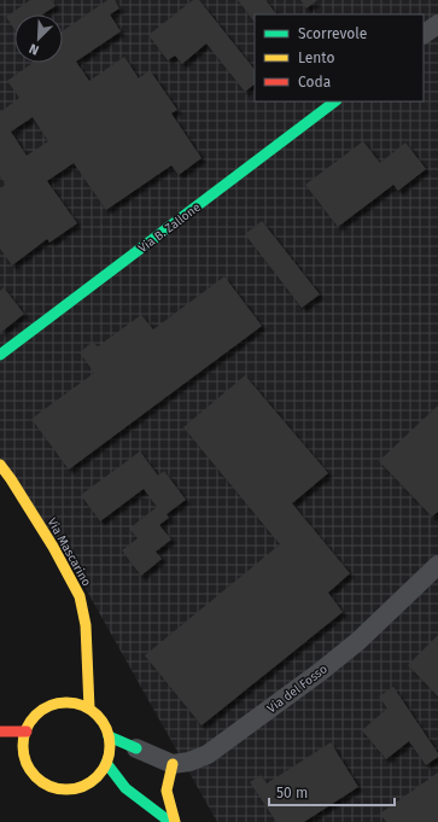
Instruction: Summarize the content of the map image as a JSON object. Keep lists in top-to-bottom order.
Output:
{
  "streets": {
    "street": ["Via B. Zallone", "Via Mascarino", "Via del Fosso"]
  },
  "legend": ["Scorrevole", "Lento", "Coda"],
  "scale_bar": "50 m",
  "north": "bottom left"
}
